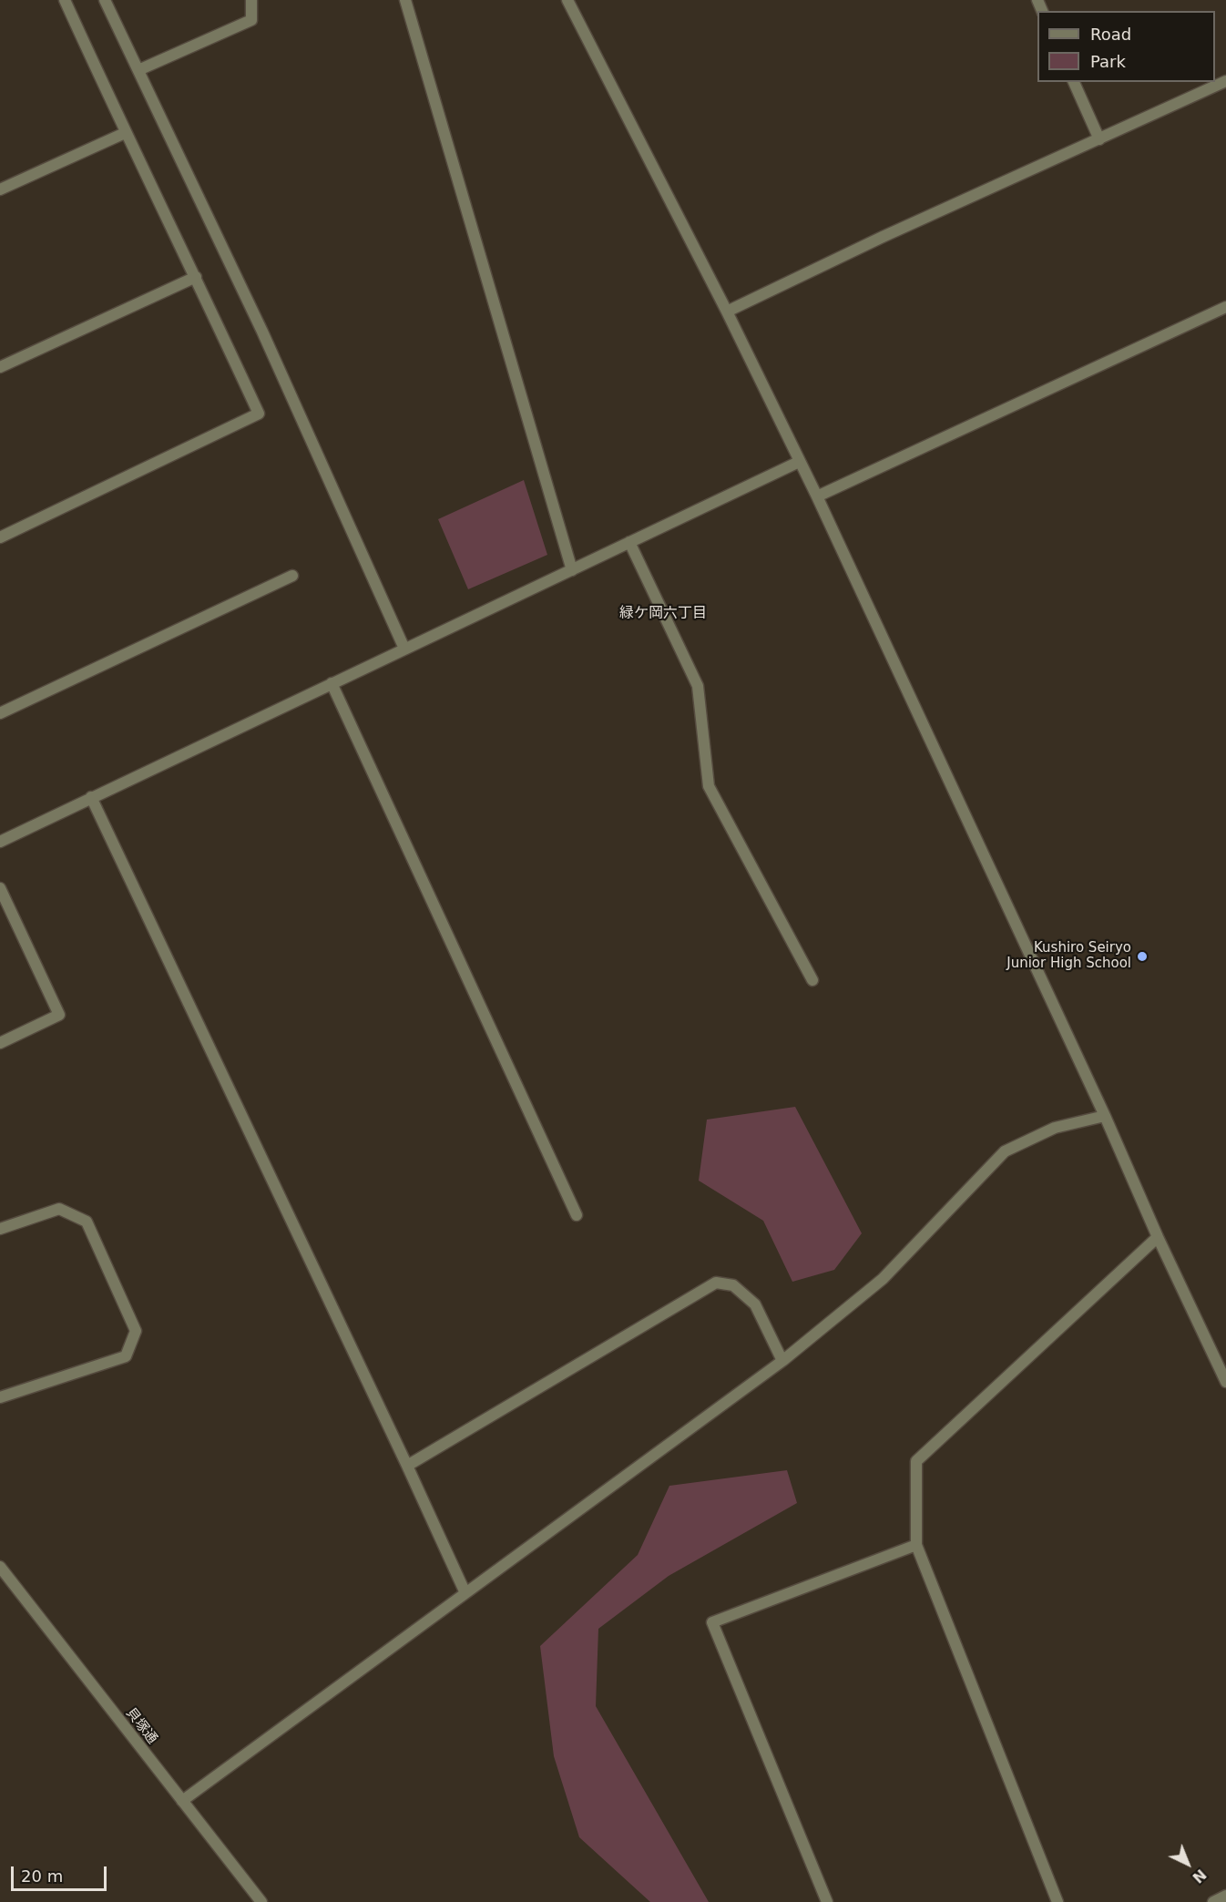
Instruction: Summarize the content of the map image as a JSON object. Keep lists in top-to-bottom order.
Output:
{
  "streets": {
    "street": ["貝塚通"]
  },
  "districts": ["緑ケ岡六丁目"],
  "places": ["Kushiro Seiryo Junior High School"],
  "legend": ["Road", "Park"],
  "scale_bar": "20 m",
  "north": "bottom right"
}
